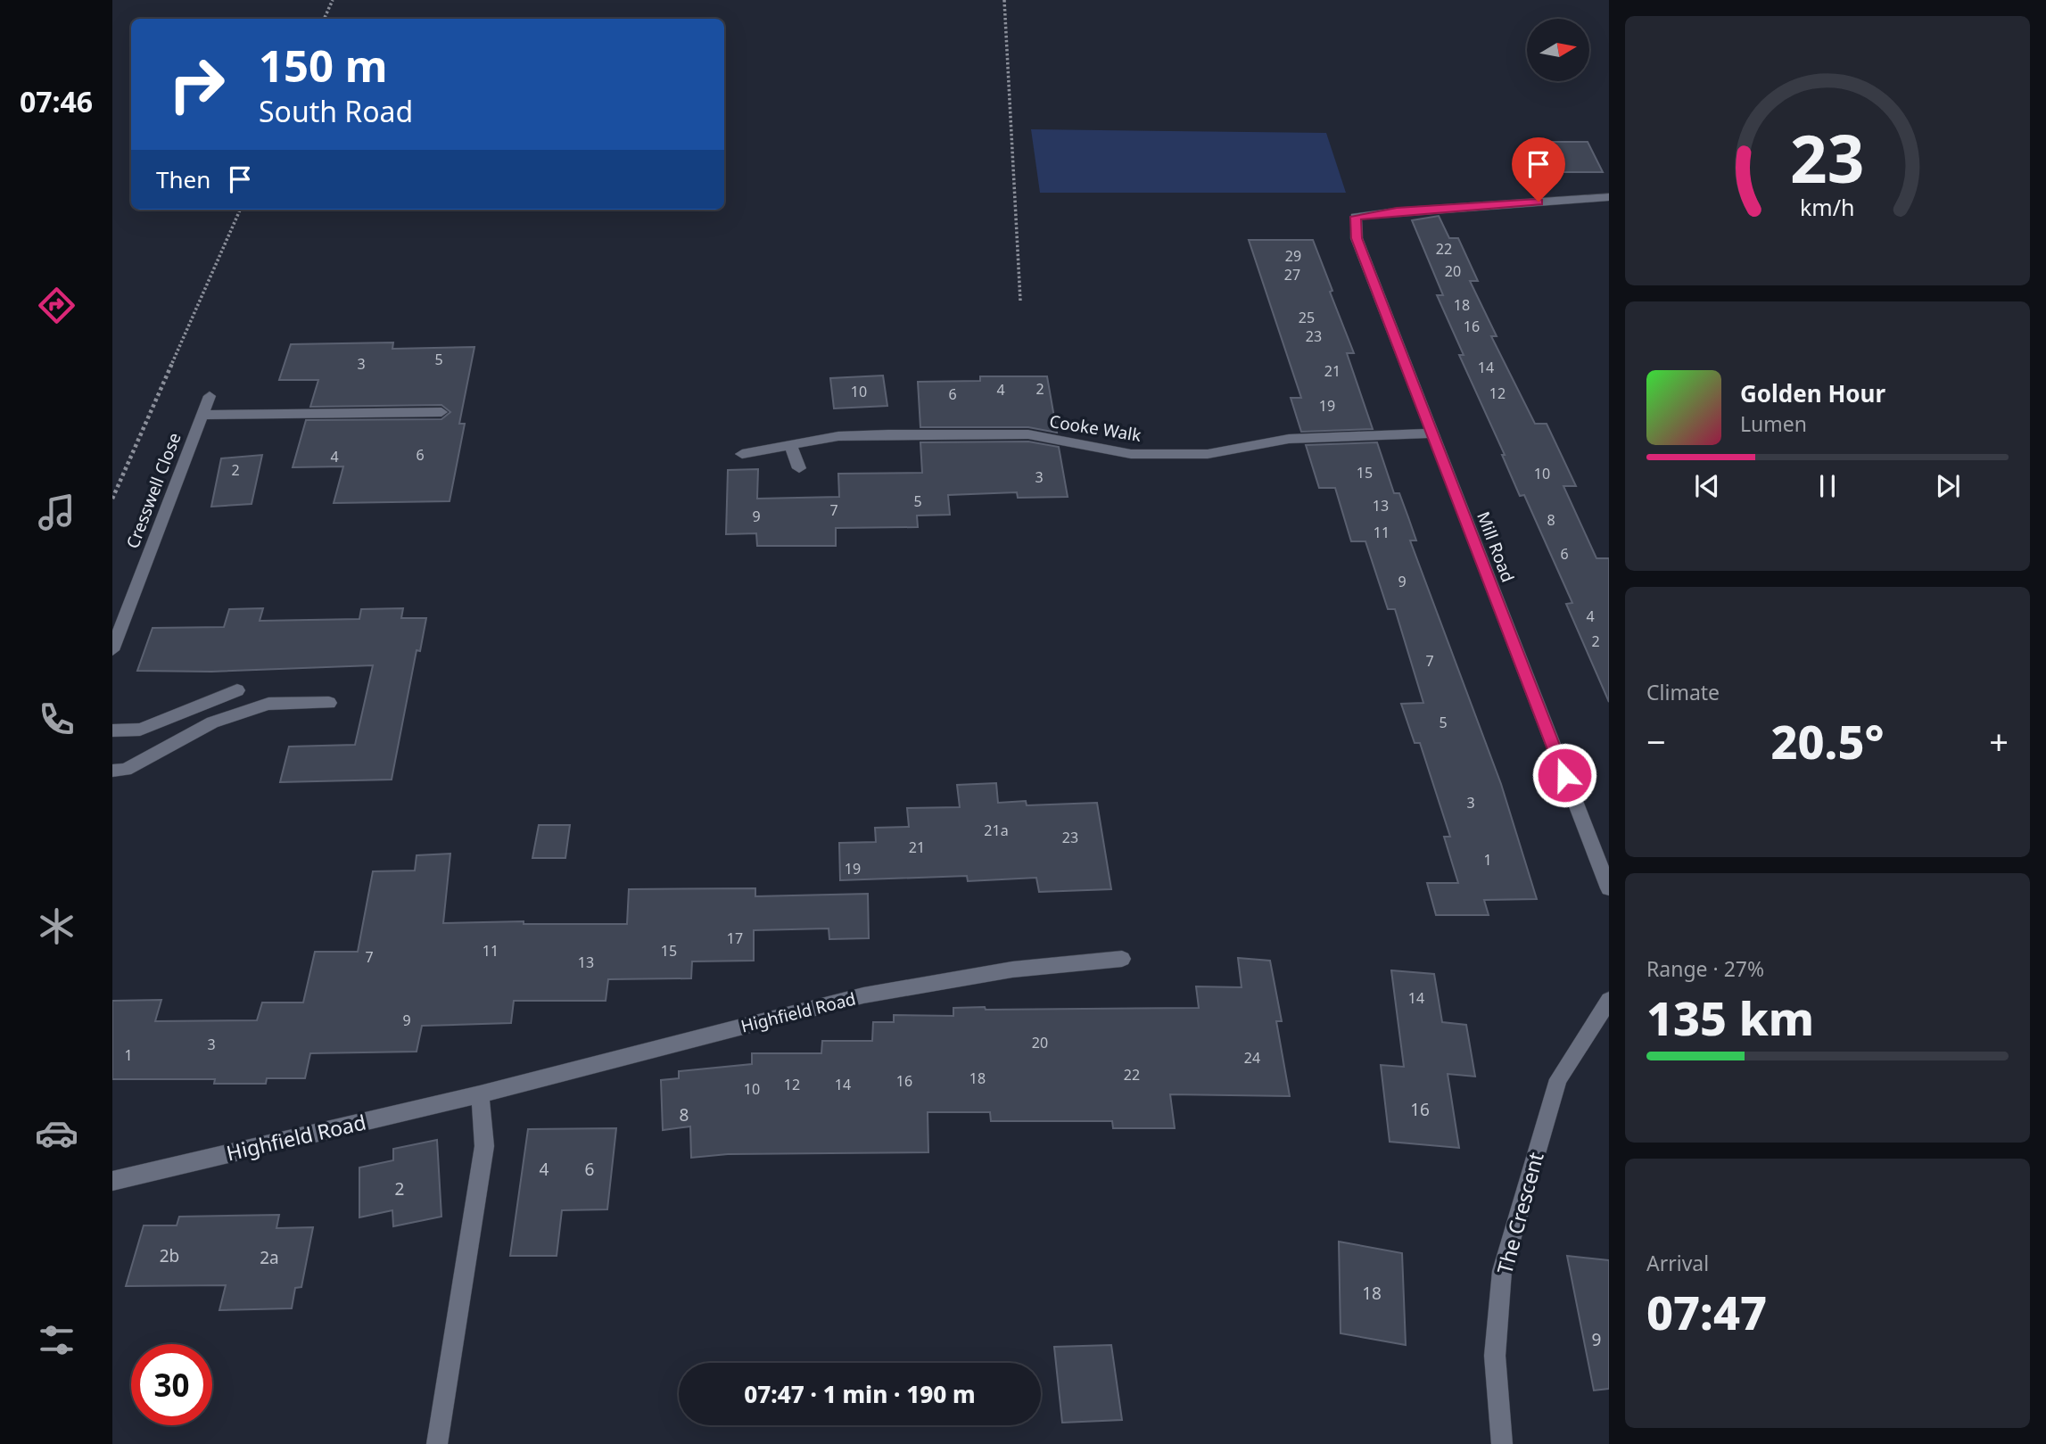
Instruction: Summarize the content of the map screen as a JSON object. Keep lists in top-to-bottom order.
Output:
{
  "streets": {
    "street": [
      "Cooke Walk",
      "Cresswell Close",
      "Mill Road",
      "Highfield Road",
      "The Crescent"
    ]
  },
  "crossings": [
    ["Cooke Walk", "Mill Road"]
  ],
  "house_numbers": [
    "22",
    "29",
    "20",
    "27",
    "18",
    "25",
    "16",
    "23",
    "5",
    "3",
    "14",
    "21",
    "2",
    "4",
    "10",
    "12",
    "6",
    "19",
    "6",
    "4",
    "2",
    "15",
    "10",
    "3",
    "5",
    "13",
    "7",
    "9",
    "8",
    "11",
    "6",
    "9",
    "4",
    "2",
    "7",
    "5",
    "3",
    "21a",
    "23",
    "21",
    "1",
    "19",
    "17",
    "11",
    "15",
    "7",
    "13",
    "14",
    "9",
    "20",
    "3",
    "1",
    "24",
    "22",
    "18",
    "16",
    "12",
    "14",
    "10",
    "16",
    "8",
    "4",
    "6",
    "2",
    "2b",
    "2a",
    "18",
    "9"
  ],
  "north": "right",
  "page": {
    "tabs": "07:46",
    "turn": ["150 m", "South Road"],
    "then": "Then",
    "song": ["Golden Hour", "Lumen"],
    "tile": [
      "Climate",
      ["Range · 27%", "135 km"],
      ["Arrival", "07:47"]
    ],
    "heat": ["−", "20.5°", "+"],
    "limit": "30",
    "trip": "07:47 · 1 min · 190 m",
    "gauge": ["23", "km/h"]
  }
}
